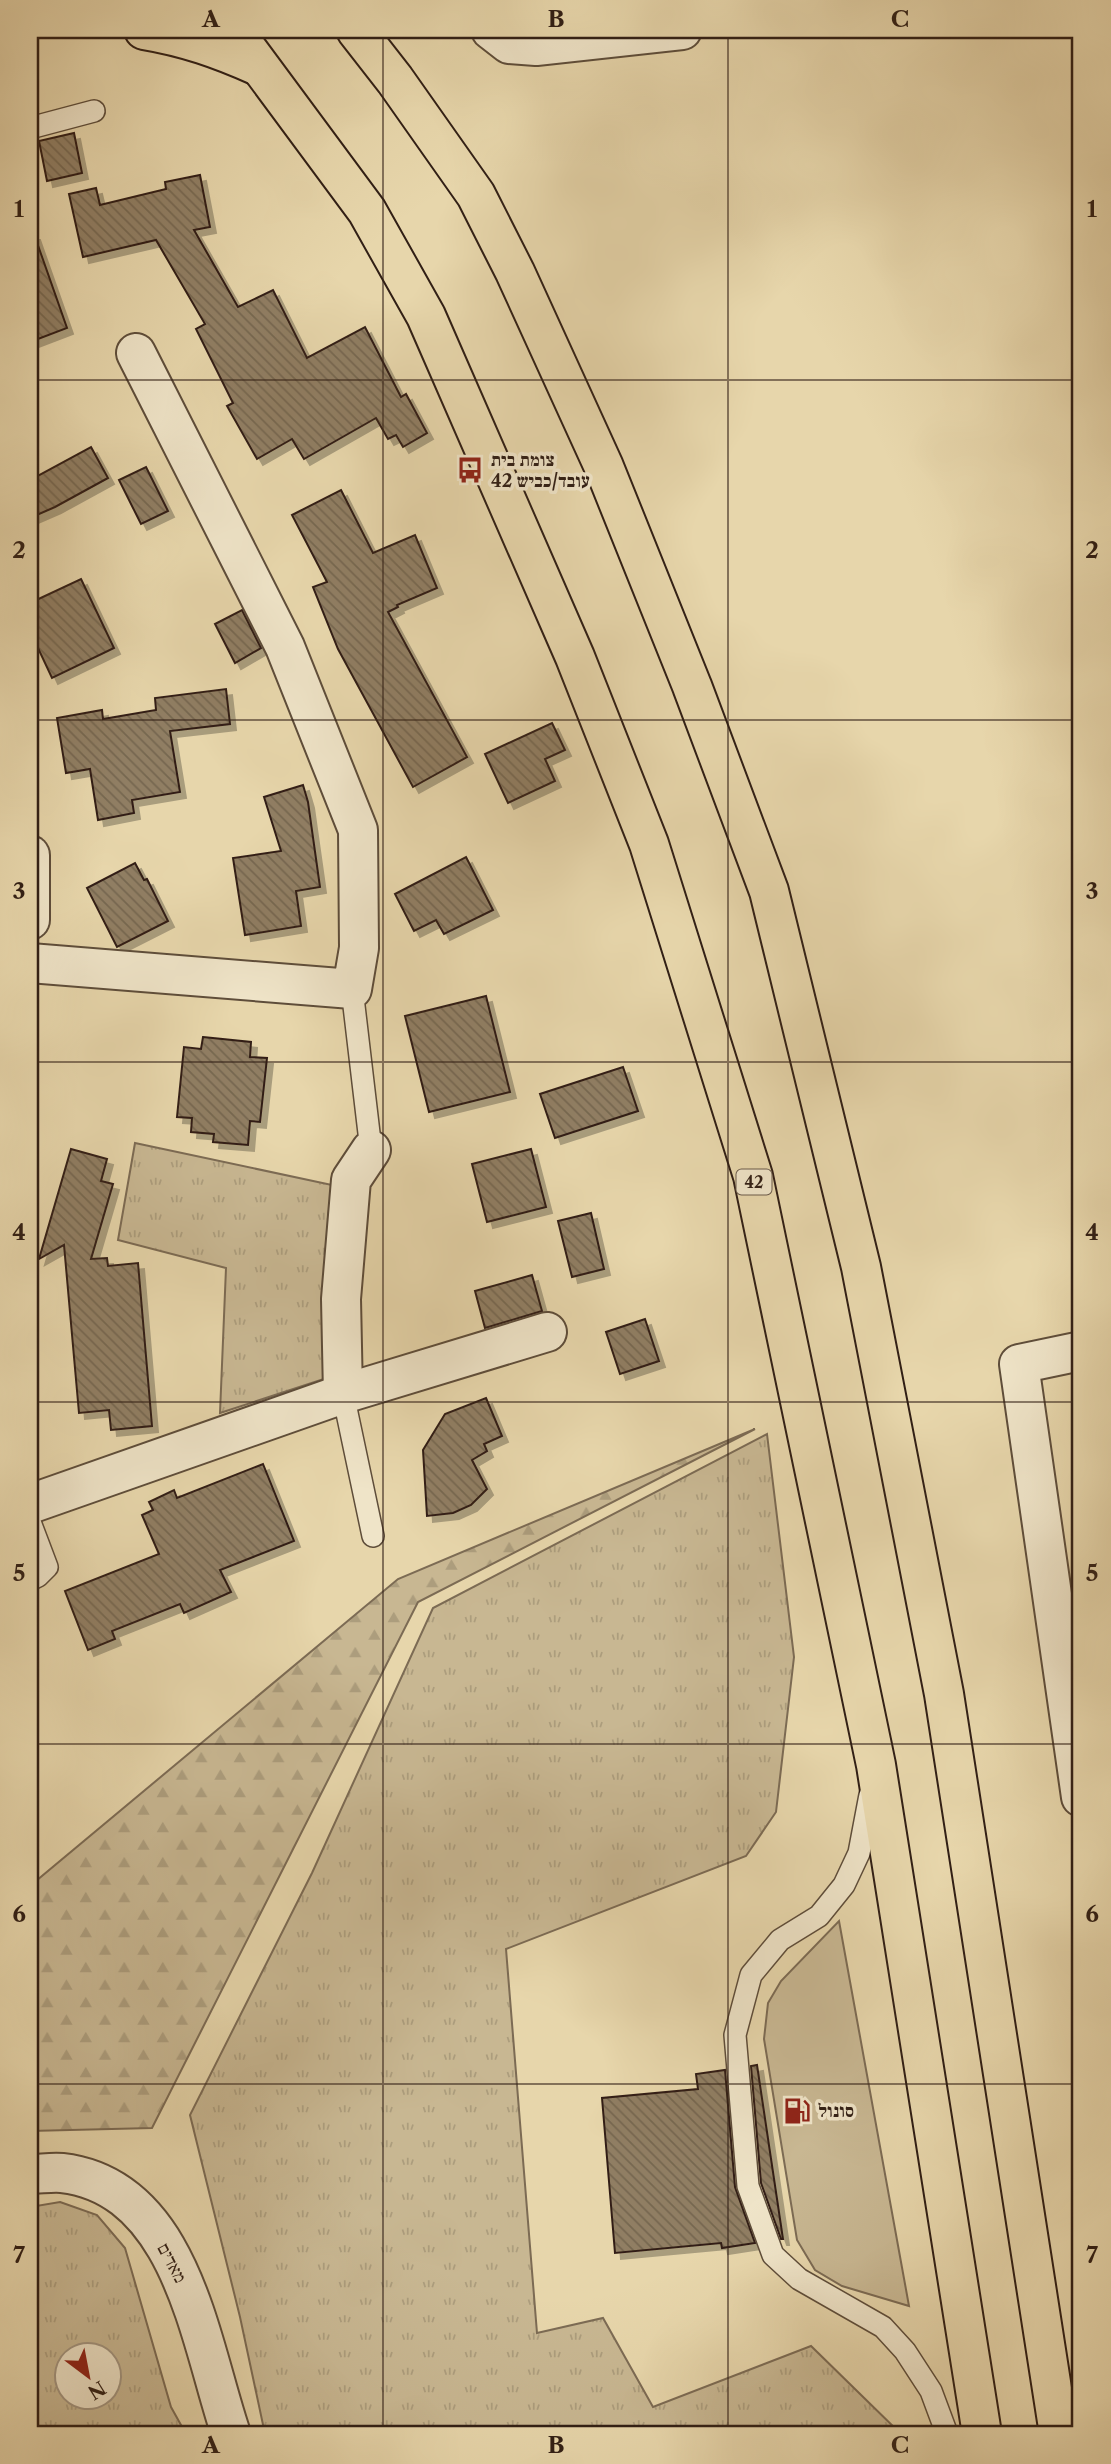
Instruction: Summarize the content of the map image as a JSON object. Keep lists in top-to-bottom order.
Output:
{
  "streets": {
    "highway": ["42"],
    "street": ["מאדים"]
  },
  "places": {
    "bus stop": ["צומת בית עובד/כביש 42"],
    "fuel station": ["סונול"]
  },
  "north": "bottom right",
  "grid": {
    "columns": ["A", "B", "C"],
    "rows": [
      "1",
      "2",
      "3",
      "4",
      "5",
      "6",
      "7"
    ]
  }
}
